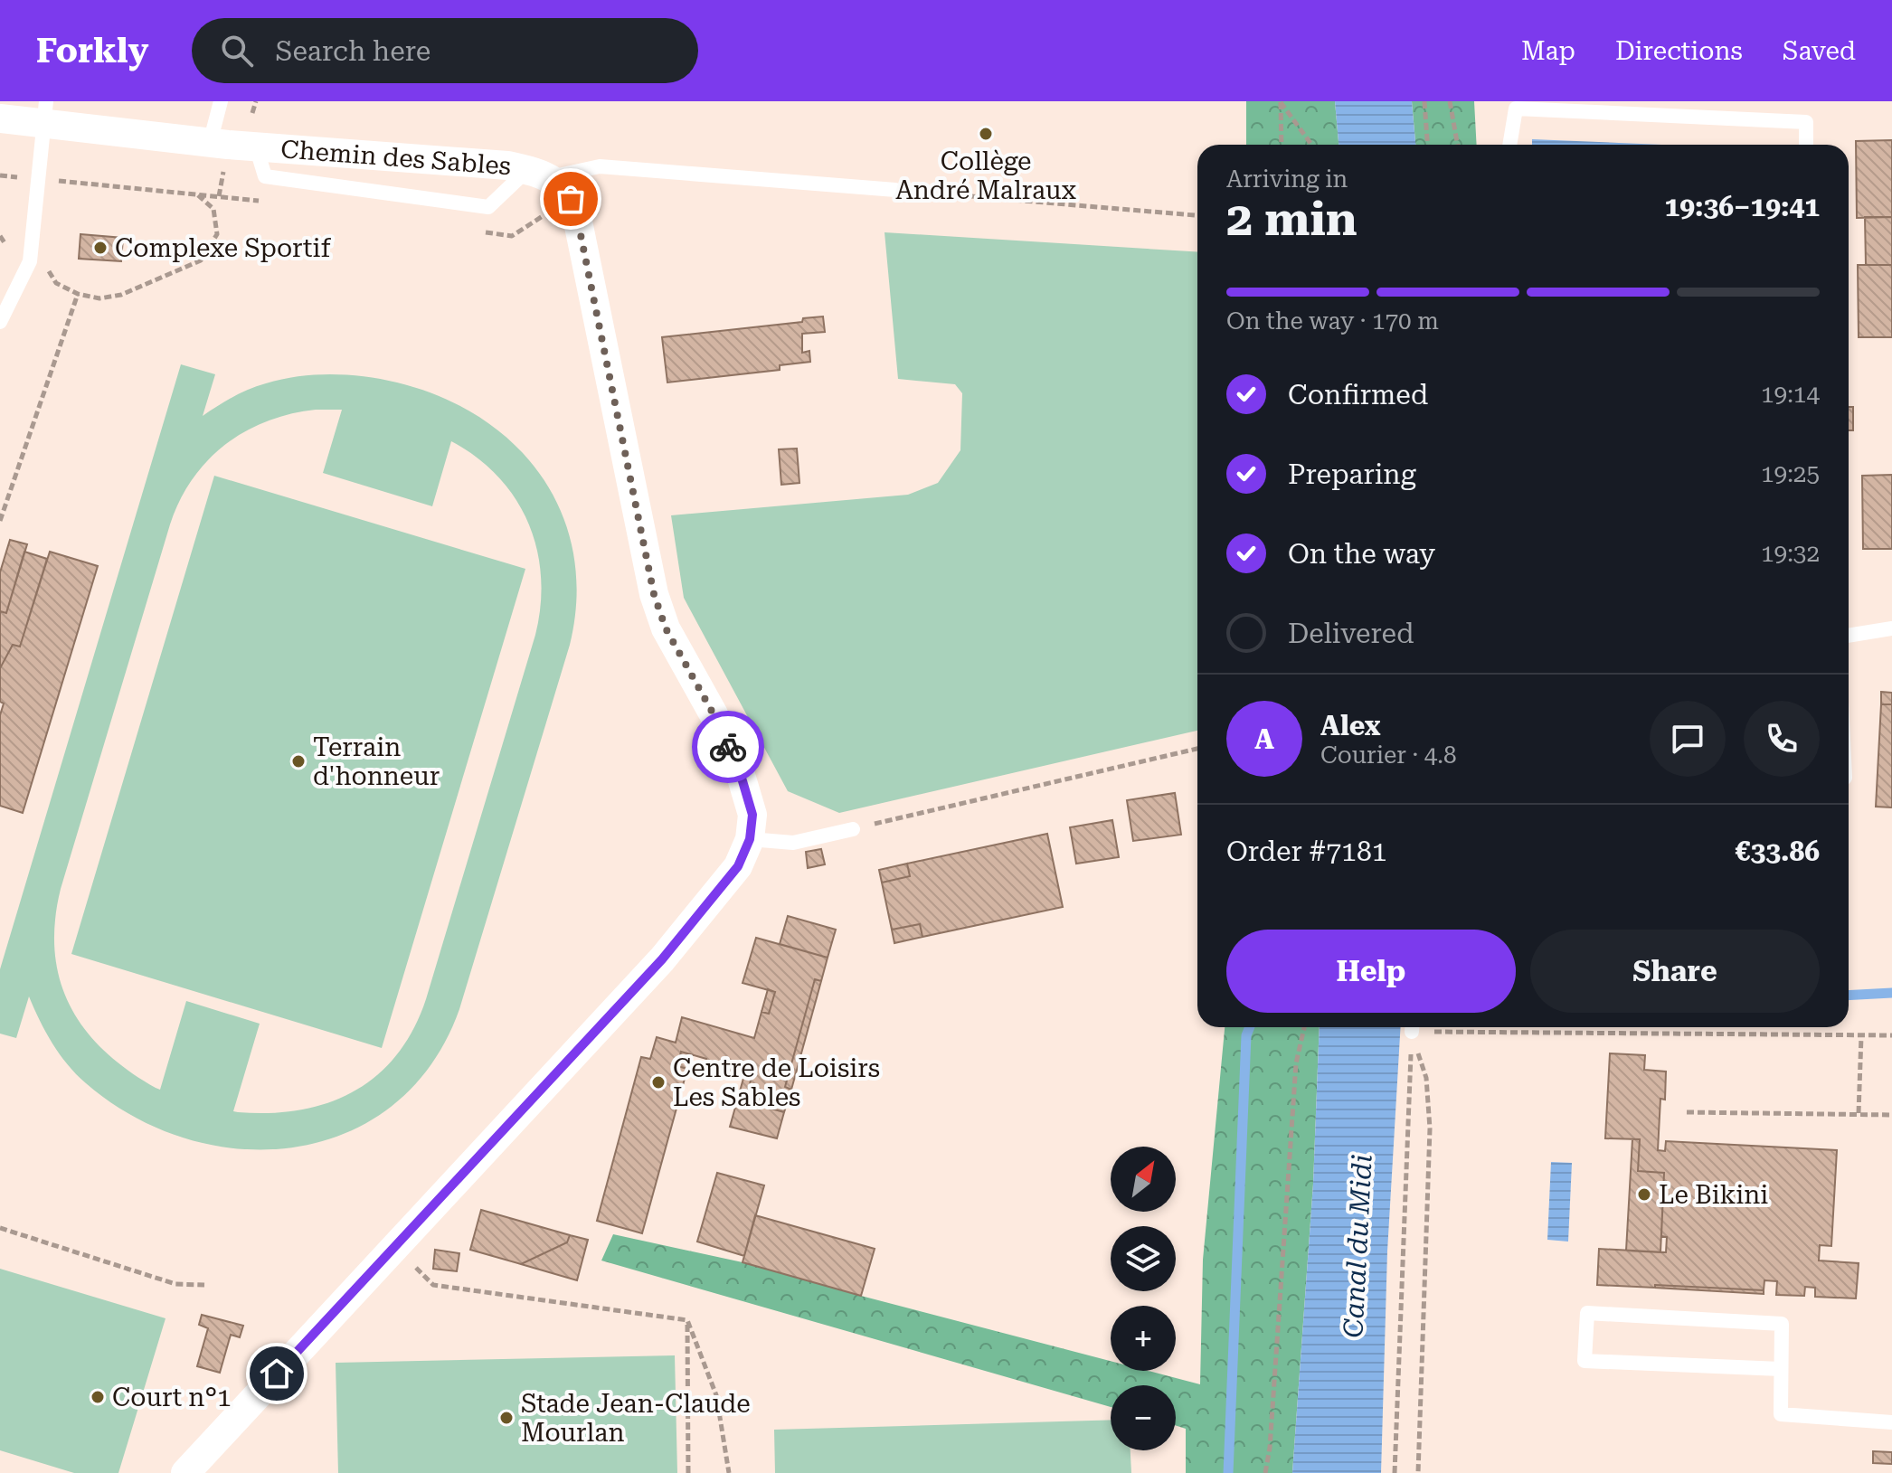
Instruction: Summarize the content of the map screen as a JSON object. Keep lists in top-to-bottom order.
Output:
{
  "streets": {
    "street": ["Chemin des Sables"]
  },
  "water": ["Canal du Midi"],
  "places": [
    "Collège André Malraux",
    "Complexe Sportif",
    "Terrain d'honneur",
    "Centre de Loisirs Les Sables",
    "Le Bikini",
    "Court n°1",
    "Stade Jean-Claude Mourlan"
  ],
  "north": "top right",
  "page": {
    "header": "Forkly",
    "search": "Search here",
    "nav": ["Map", "Directions", "Saved"],
    "heading": ["2 min", "Arriving in", "19:36–19:41"],
    "panel": [
      "Alex",
      "Courier · 4.8",
      "Order #7181",
      "€33.86"
    ],
    "bar": "On the way · 170 m",
    "list": [
      ["Confirmed", "19:14"],
      ["Preparing", "19:25"],
      ["On the way", "19:32"],
      "Delivered"
    ],
    "round": "A",
    "buttons": ["Help", "Share"],
    "map_buttons": ["+", "−"]
  }
}
